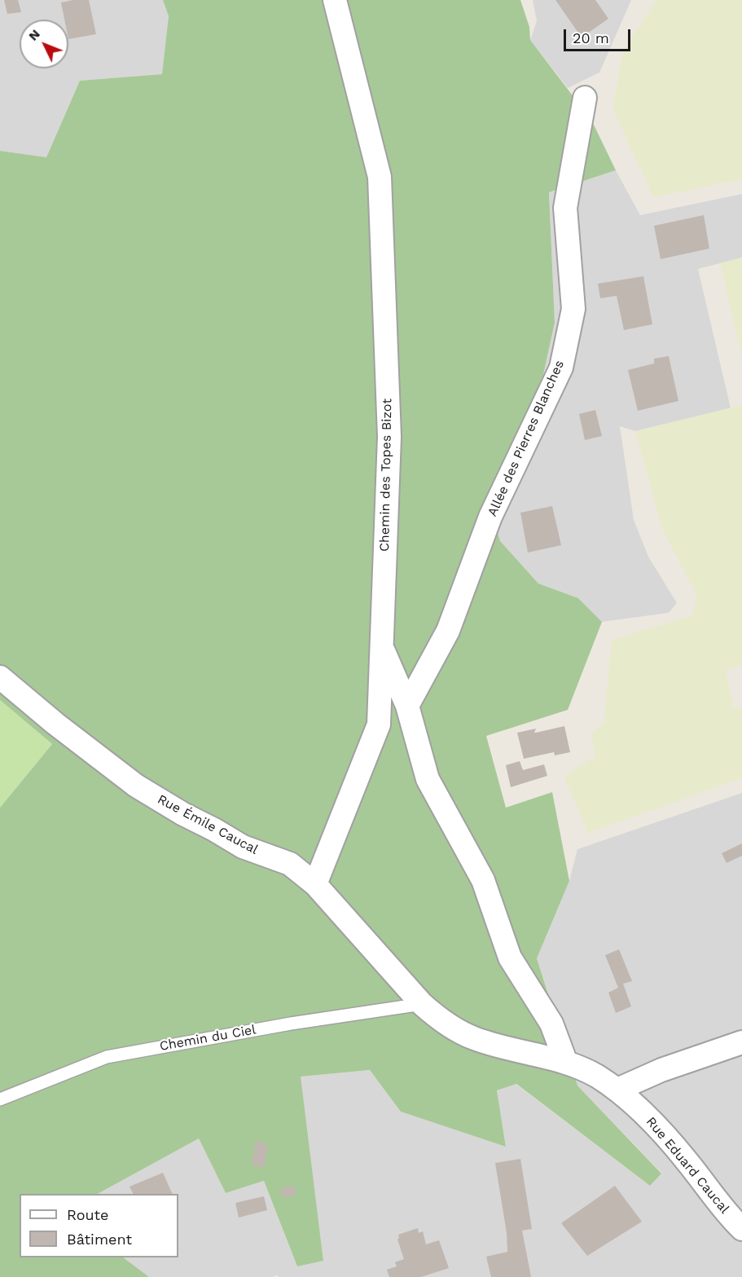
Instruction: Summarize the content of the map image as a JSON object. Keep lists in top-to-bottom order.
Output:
{
  "streets": {
    "street": [
      "Allée des Pierres Blanches",
      "Chemin des Topes Bizot",
      "Rue Émile Caucal",
      "Rue Eduard Caucal"
    ],
    "lane": ["Chemin du Ciel"]
  },
  "crossings": [
    ["Chemin des Topes Bizot", "Rue Émile Caucal"],
    ["Rue Émile Caucal", "Chemin du Ciel"],
    ["Rue Émile Caucal", "Rue Eduard Caucal"],
    ["Chemin du Ciel", "Rue Eduard Caucal"]
  ],
  "legend": ["Route", "Bâtiment"],
  "scale_bar": "20 m",
  "north": "top left"
}
